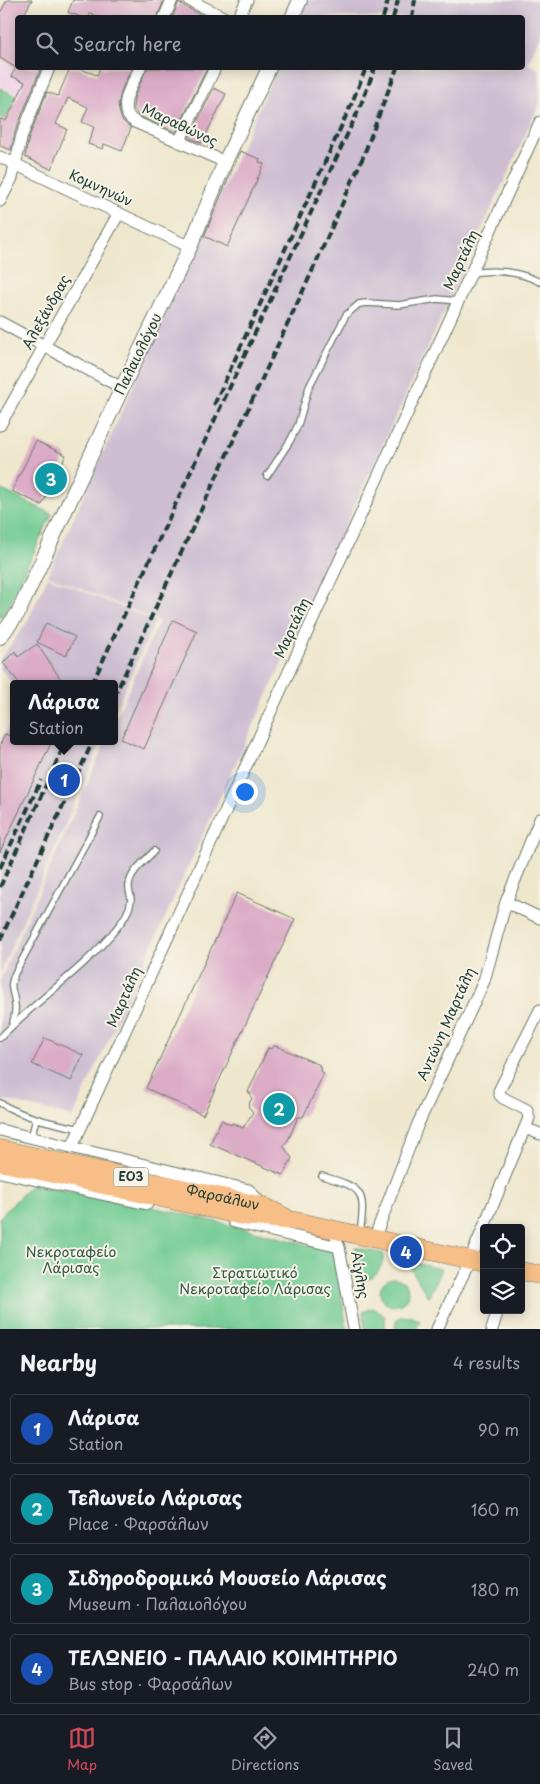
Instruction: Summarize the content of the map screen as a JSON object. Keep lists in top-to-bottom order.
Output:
{
  "streets": {
    "main road": ["ΕΟ3", "Φαρσάλων"],
    "street": [
      "Μαραθώνος",
      "Κομνηνών",
      "Μαρτάλη",
      "Αλεξάνδρας",
      "Παλαιολόγου",
      "Αντώνη Μαρτάλη",
      "Αίγλης"
    ]
  },
  "crossings": [
    ["Μαραθώνος", "Παλαιολόγου"],
    ["Κομνηνών", "Αλεξάνδρας"],
    ["Κομνηνών", "Παλαιολόγου"],
    ["Μαρτάλη", "Φαρσάλων"],
    ["Αντώνη Μαρτάλη", "ΕΟ3"],
    ["ΕΟ3", "Φαρσάλων"],
    ["ΕΟ3", "Αίγλης"]
  ],
  "parks": ["Νεκροταφείο Λάρισας", "Στρατιωτικό Νεκροταφείο Λάρισας"],
  "page": {
    "search": "Search here",
    "pins": [
      "3",
      "1",
      "2",
      "4"
    ],
    "popup": ["Λάρισα", "Station"],
    "heading": ["Nearby", "4 results"],
    "list": [
      {
        "mark": "1",
        "name": "Λάρισα",
        "note": "Station",
        "value": "90 m"
      },
      {
        "mark": "2",
        "name": "Τελωνείο Λάρισας",
        "note": "Place · Φαρσάλων",
        "value": "160 m"
      },
      {
        "mark": "3",
        "name": "Σιδηροδρομικό Μουσείο Λάρισας",
        "note": "Museum · Παλαιολόγου",
        "value": "180 m"
      },
      {
        "mark": "4",
        "name": "ΤΕΛΩΝΕΙΟ - ΠΑΛΑΙΟ ΚΟΙΜΗΤΗΡΙΟ",
        "note": "Bus stop · Φαρσάλων",
        "value": "240 m"
      }
    ],
    "nav": ["Map", "Directions", "Saved"]
  }
}
